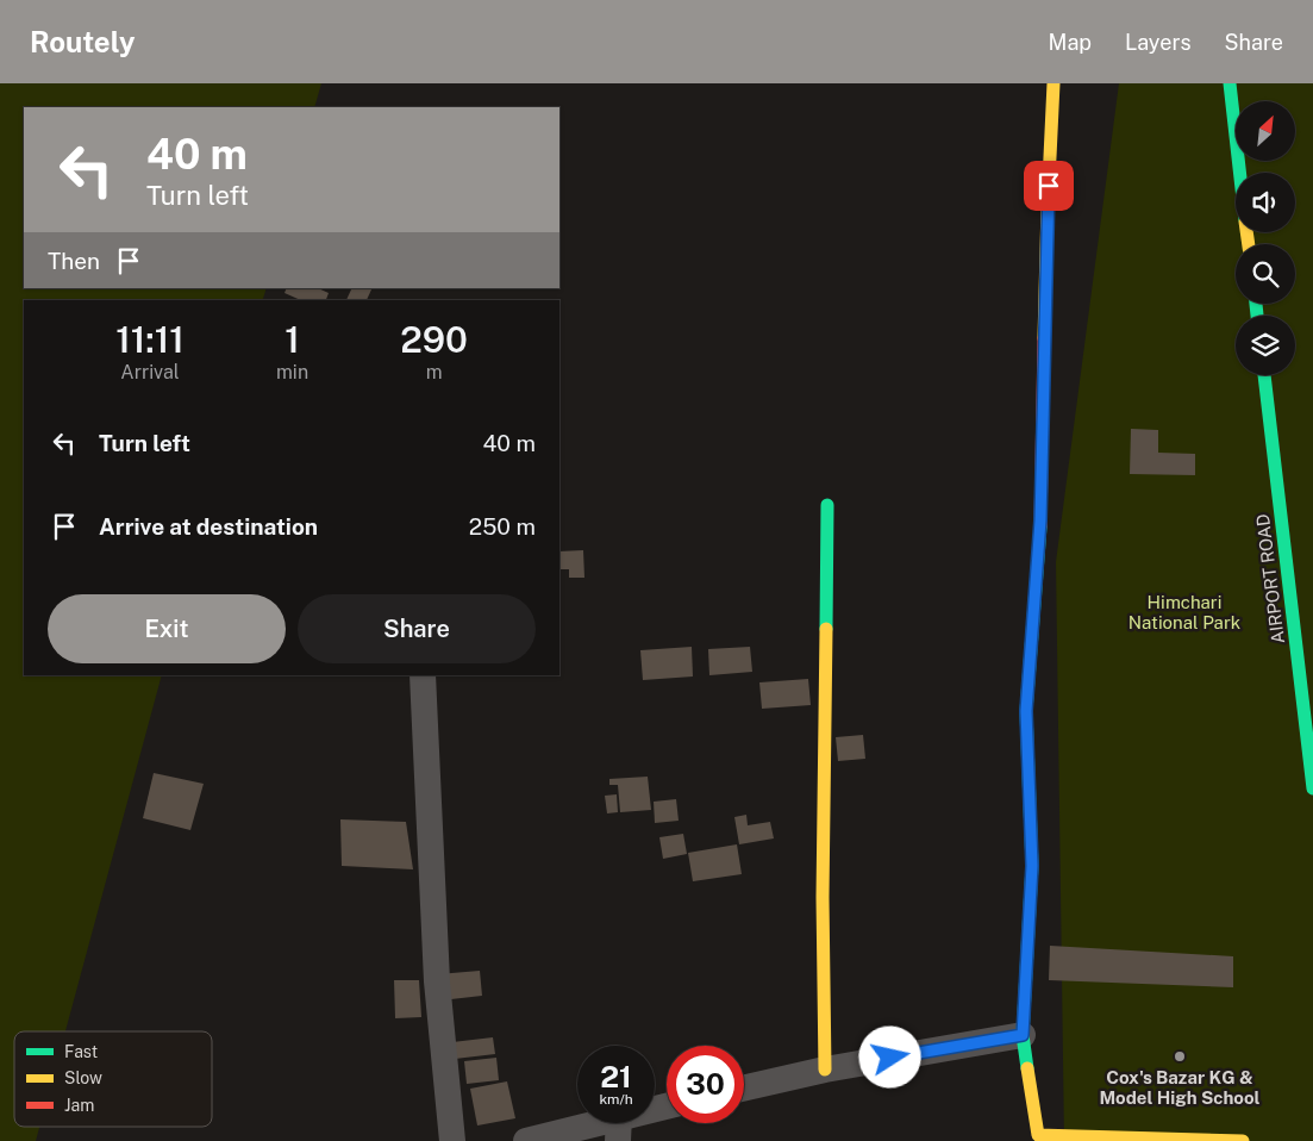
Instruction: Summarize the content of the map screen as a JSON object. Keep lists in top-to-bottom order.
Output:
{
  "streets": {
    "street": ["AIRPORT ROAD"]
  },
  "parks": ["Himchari National Park"],
  "places": ["Cox's Bazar KG & Model High School"],
  "legend": ["Fast", "Slow", "Jam"],
  "north": "top right",
  "page": {
    "header": "Routely",
    "nav": ["Map", "Layers", "Share"],
    "turn": ["40 m", "Turn left"],
    "then": "Then",
    "eta": [
      "11:11",
      "Arrival",
      "1",
      "min",
      "290",
      "m"
    ],
    "list": [
      {
        "name": "Turn left",
        "value": "40 m"
      },
      {
        "name": "Arrive at destination",
        "value": "250 m"
      }
    ],
    "buttons": ["Exit", "Share"],
    "speed": "21 km/h",
    "limit": "30"
  }
}
